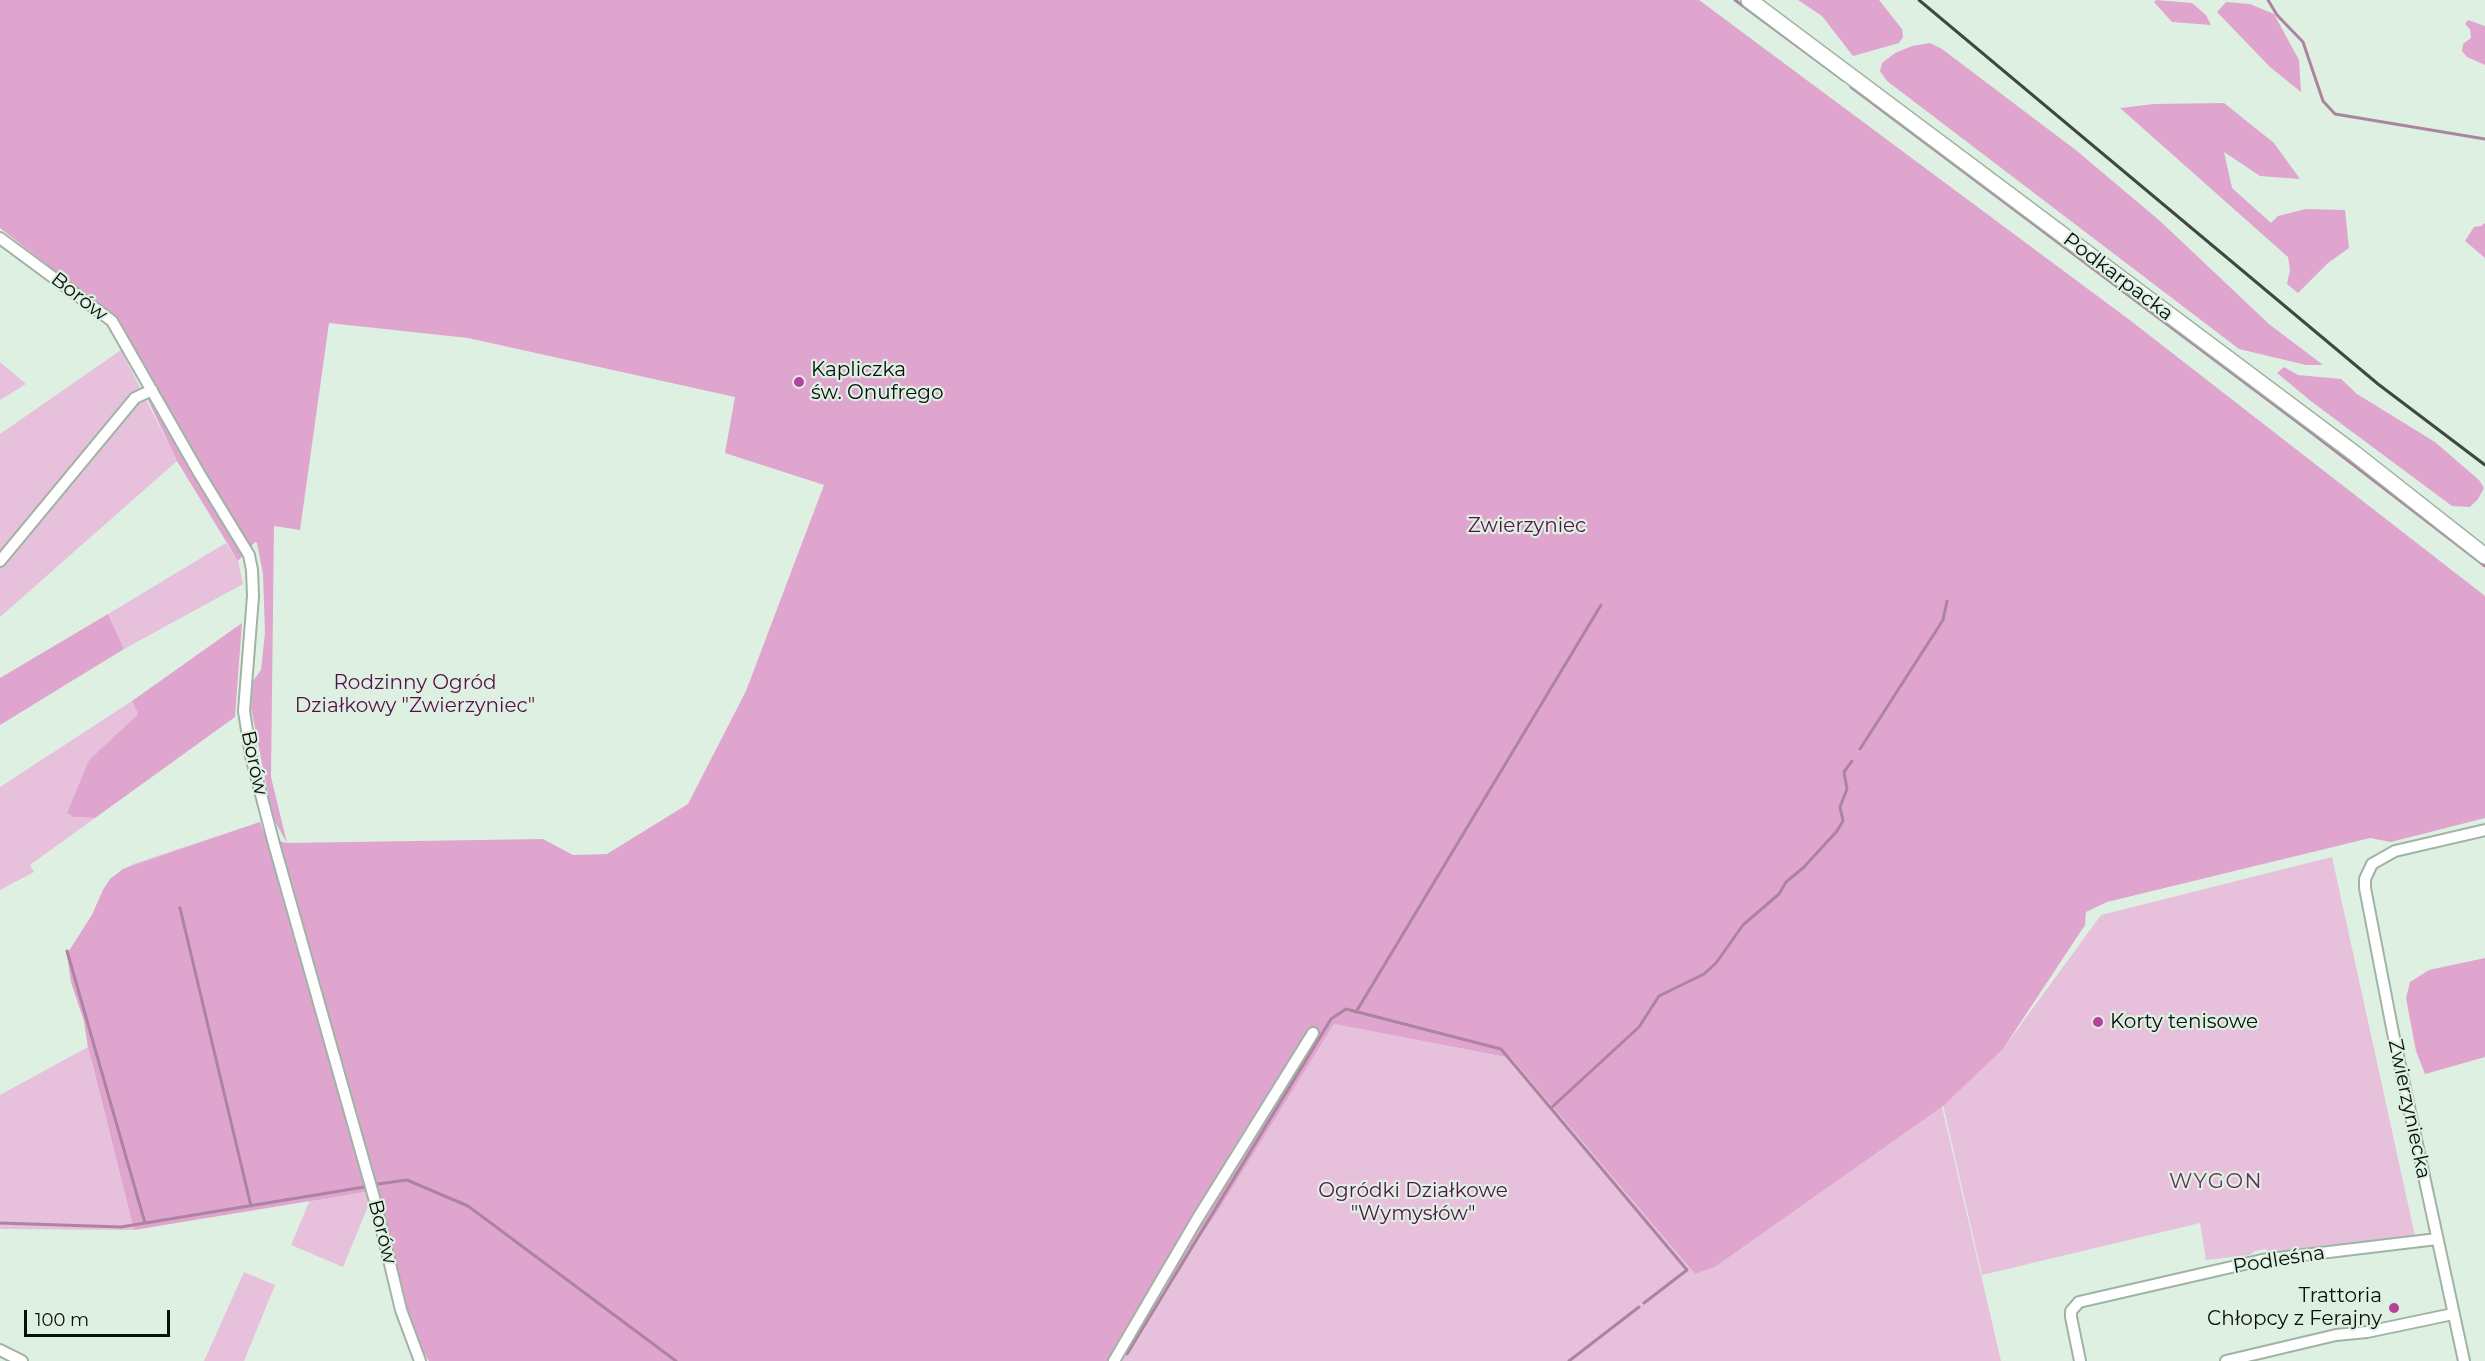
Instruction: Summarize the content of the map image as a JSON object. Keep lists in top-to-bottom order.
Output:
{
  "streets": {
    "main road": ["Podkarpacka"],
    "street": ["Borów", "Zwierzyniecka", "Podleśna"]
  },
  "crossings": [
    ["Zwierzyniecka", "Podleśna"]
  ],
  "districts": ["WYGON"],
  "parks": ["Zwierzyniec", "Rodzinny Ogród Działkowy \"Zwierzyniec\"", "Ogródki Działkowe \"Wymysłów\""],
  "places": ["Kapliczka św. Onufrego", "Korty tenisowe", "Trattoria Chłopcy z Ferajny"],
  "scale_bar": "100 m"
}
